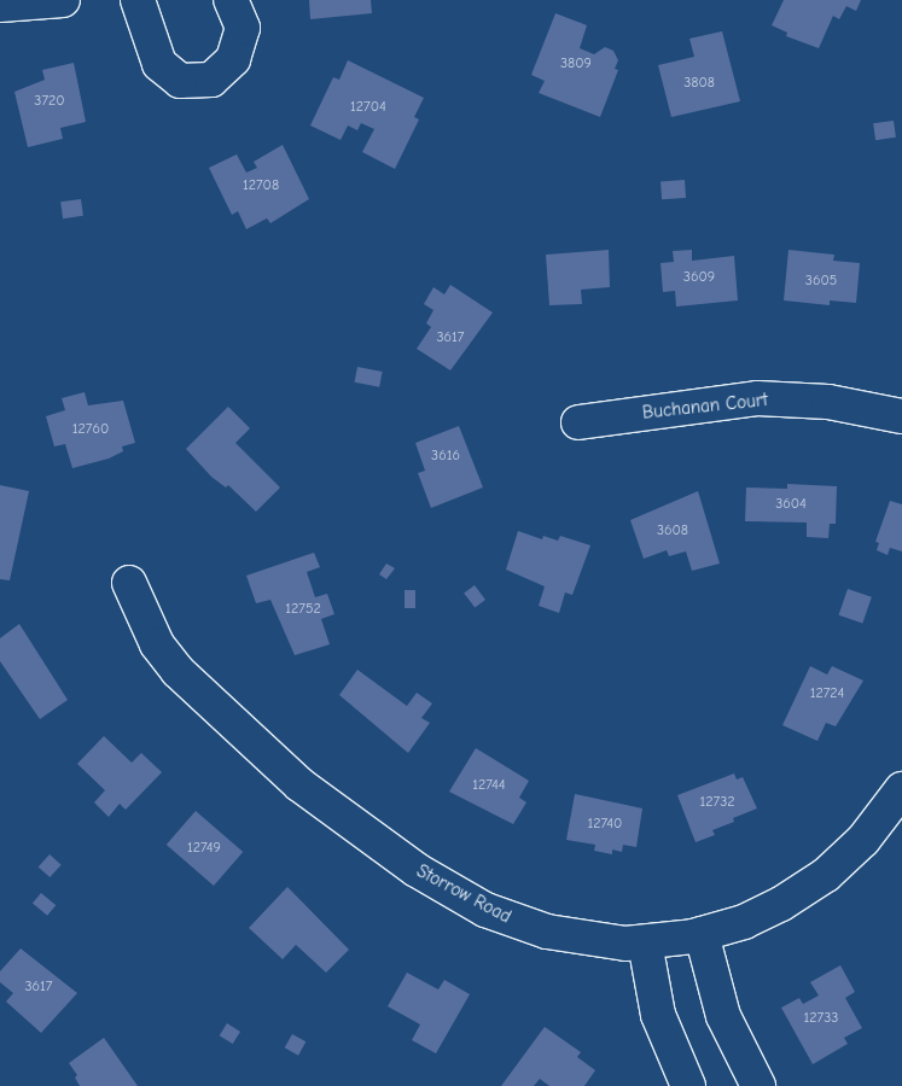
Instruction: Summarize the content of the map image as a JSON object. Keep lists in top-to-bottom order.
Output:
{
  "streets": {
    "street": ["Buchanan Court", "Storrow Road"]
  },
  "house_numbers": [
    "3809",
    "3808",
    "3720",
    "12704",
    "12708",
    "3609",
    "3605",
    "3617",
    "12760",
    "3616",
    "3604",
    "3608",
    "12752",
    "12724",
    "12744",
    "12732",
    "12740",
    "12749",
    "3617",
    "12733"
  ]
}
